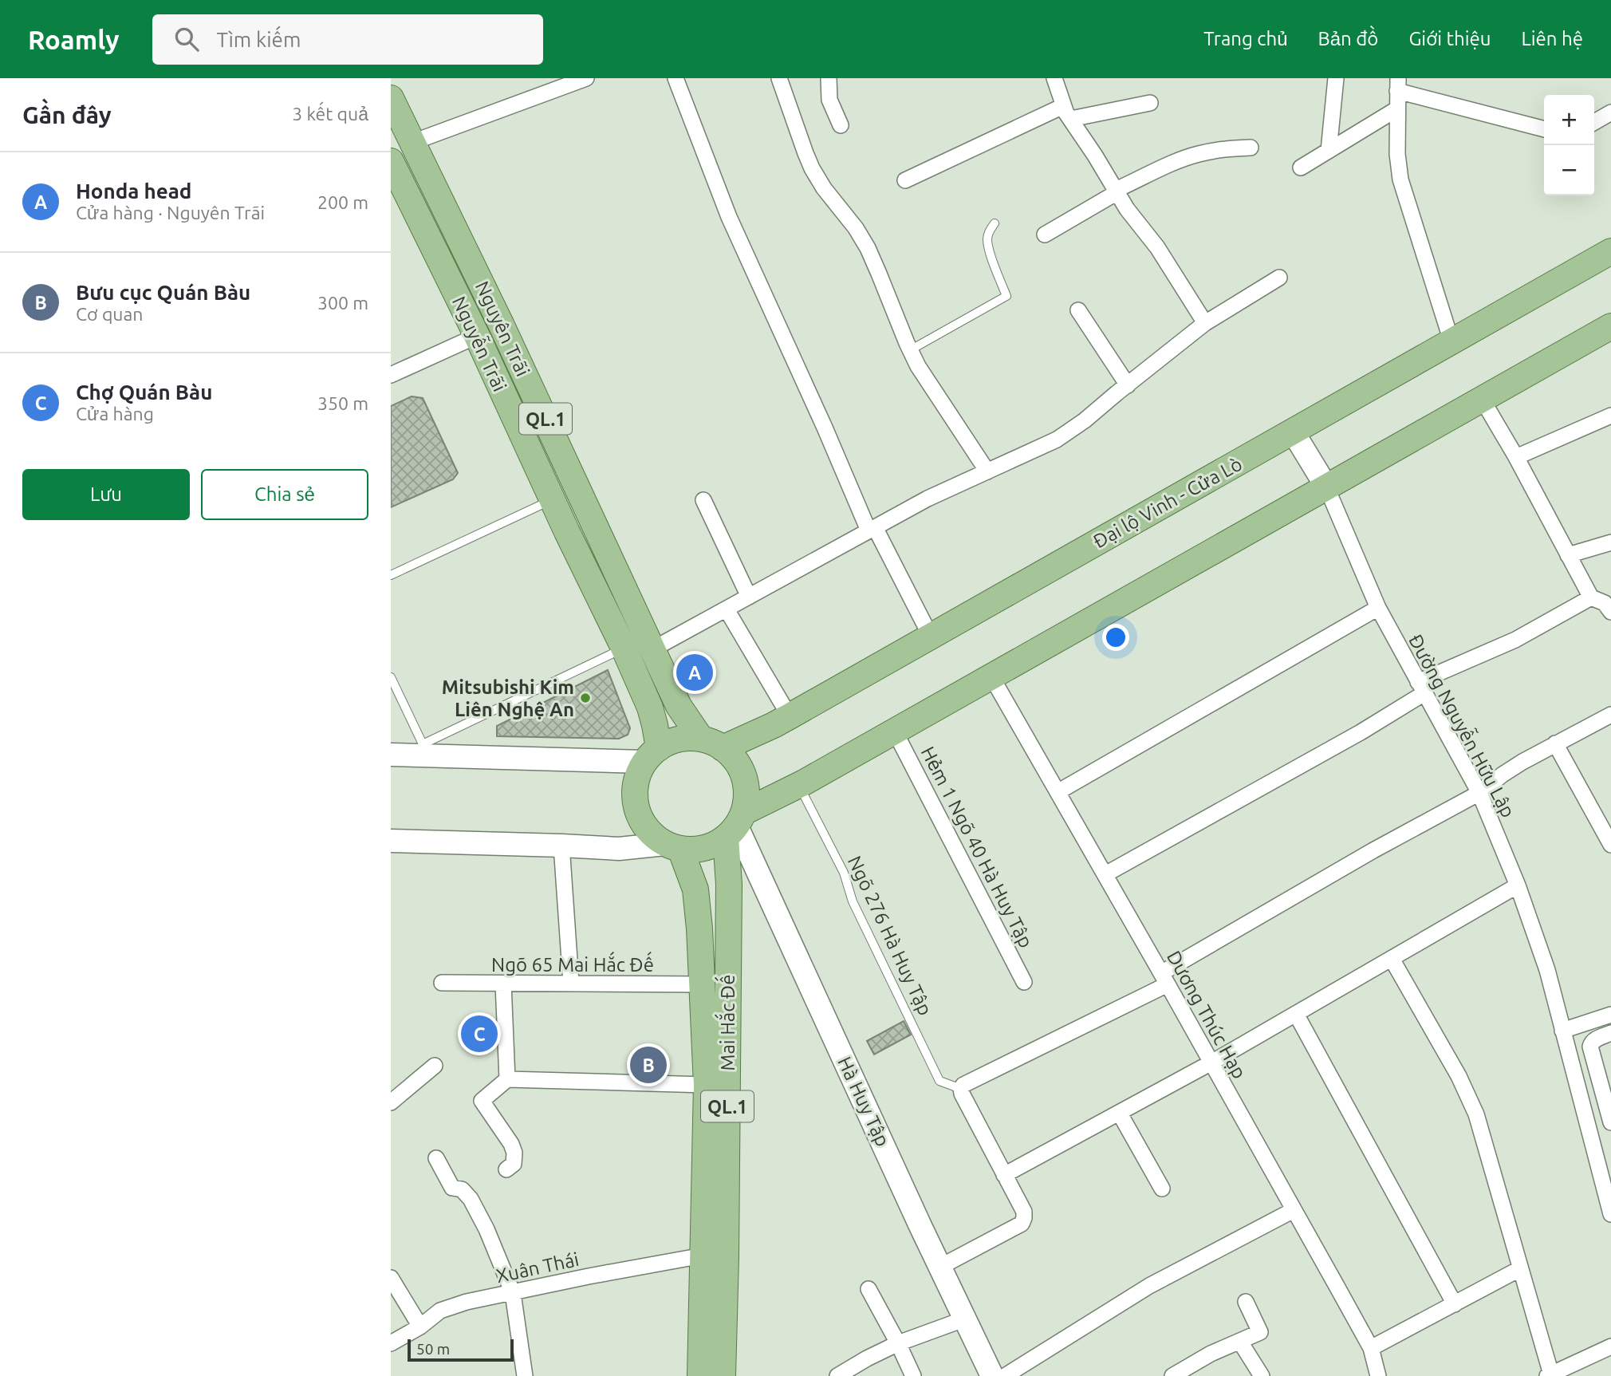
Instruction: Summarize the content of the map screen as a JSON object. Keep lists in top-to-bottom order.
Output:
{
  "streets": {
    "main road": [
      "Nguyên Trãi",
      "Nguyễn Trãi",
      "QL.1",
      "Đại lộ Vinh - Cửa Lò",
      "Mai Hắc Đế",
      "Hà Huy Tập"
    ],
    "street": [
      "Đường Nguyễn Hữu Lập",
      "Hẻm 1 Ngõ 40 Hà Huy Tập",
      "Ngõ 65 Mai Hắc Đế",
      "Dương Thúc Hạp",
      "Xuân Thái"
    ],
    "lane": ["Ngõ 276 Hà Huy Tập"]
  },
  "crossings": [
    ["Nguyên Trãi", "QL.1"],
    ["Nguyên Trãi", "Đại lộ Vinh - Cửa Lò"],
    ["Nguyên Trãi", "Mai Hắc Đế"],
    ["Nguyên Trãi", "Hà Huy Tập"],
    ["Nguyễn Trãi", "QL.1"],
    ["QL.1", "Đại lộ Vinh - Cửa Lò"],
    ["QL.1", "Mai Hắc Đế"],
    ["QL.1", "Hà Huy Tập"],
    ["Đại lộ Vinh - Cửa Lò", "Mai Hắc Đế"],
    ["Đại lộ Vinh - Cửa Lò", "Hà Huy Tập"],
    ["Ngõ 65 Mai Hắc Đế", "Mai Hắc Đế"],
    ["Mai Hắc Đế", "Hà Huy Tập"],
    ["Mai Hắc Đế", "Xuân Thái"]
  ],
  "places": ["Mitsubishi Kim Liên Nghệ An"],
  "scale_bar": "50 m",
  "page": {
    "header": "Roamly",
    "search": "Tìm kiếm",
    "nav": [
      "Trang chủ",
      "Bản đồ",
      "Giới thiệu",
      "Liên hệ"
    ],
    "heading": ["Gần đây", "3 kết quả"],
    "map_buttons": ["+", "−"],
    "list": [
      {
        "mark": "A",
        "name": "Honda head",
        "note": "Cửa hàng · Nguyên Trãi",
        "value": "200 m"
      },
      {
        "mark": "B",
        "name": "Bưu cục Quán Bàu",
        "note": "Cơ quan",
        "value": "300 m"
      },
      {
        "mark": "C",
        "name": "Chợ Quán Bàu",
        "note": "Cửa hàng",
        "value": "350 m"
      }
    ],
    "buttons": ["Lưu", "Chia sẻ"],
    "pins": ["A", "C", "B"],
    "scale": "50 m"
  }
}
